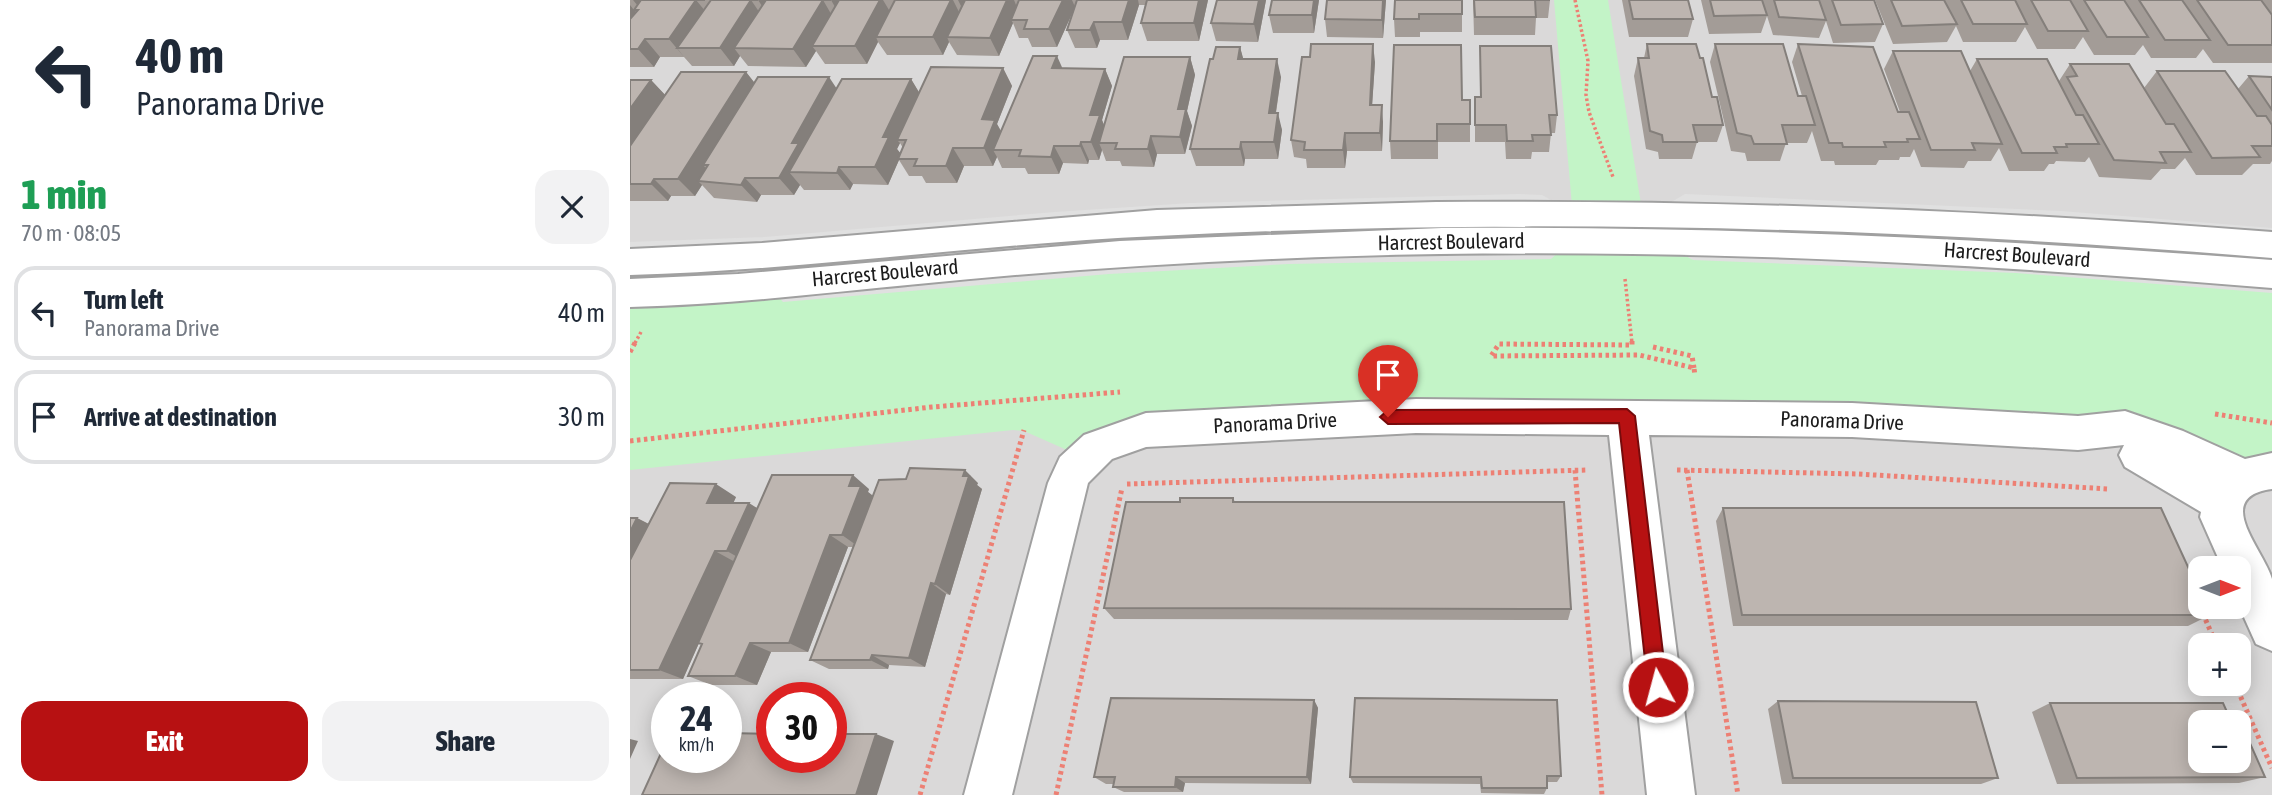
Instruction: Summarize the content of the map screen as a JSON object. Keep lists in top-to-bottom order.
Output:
{
  "streets": {
    "street": ["Harcrest Boulevard", "Panorama Drive"]
  },
  "north": "right",
  "page": {
    "turn": ["40 m", "Panorama Drive"],
    "heading": ["1 min", "70 m · 08:05"],
    "list": [
      {
        "name": "Turn left",
        "note": "Panorama Drive",
        "value": "40 m"
      },
      {
        "name": "Arrive at destination",
        "value": "30 m"
      }
    ],
    "map_buttons": ["+", "−"],
    "speed": "24 km/h",
    "limit": "30",
    "buttons": ["Exit", "Share"]
  }
}
